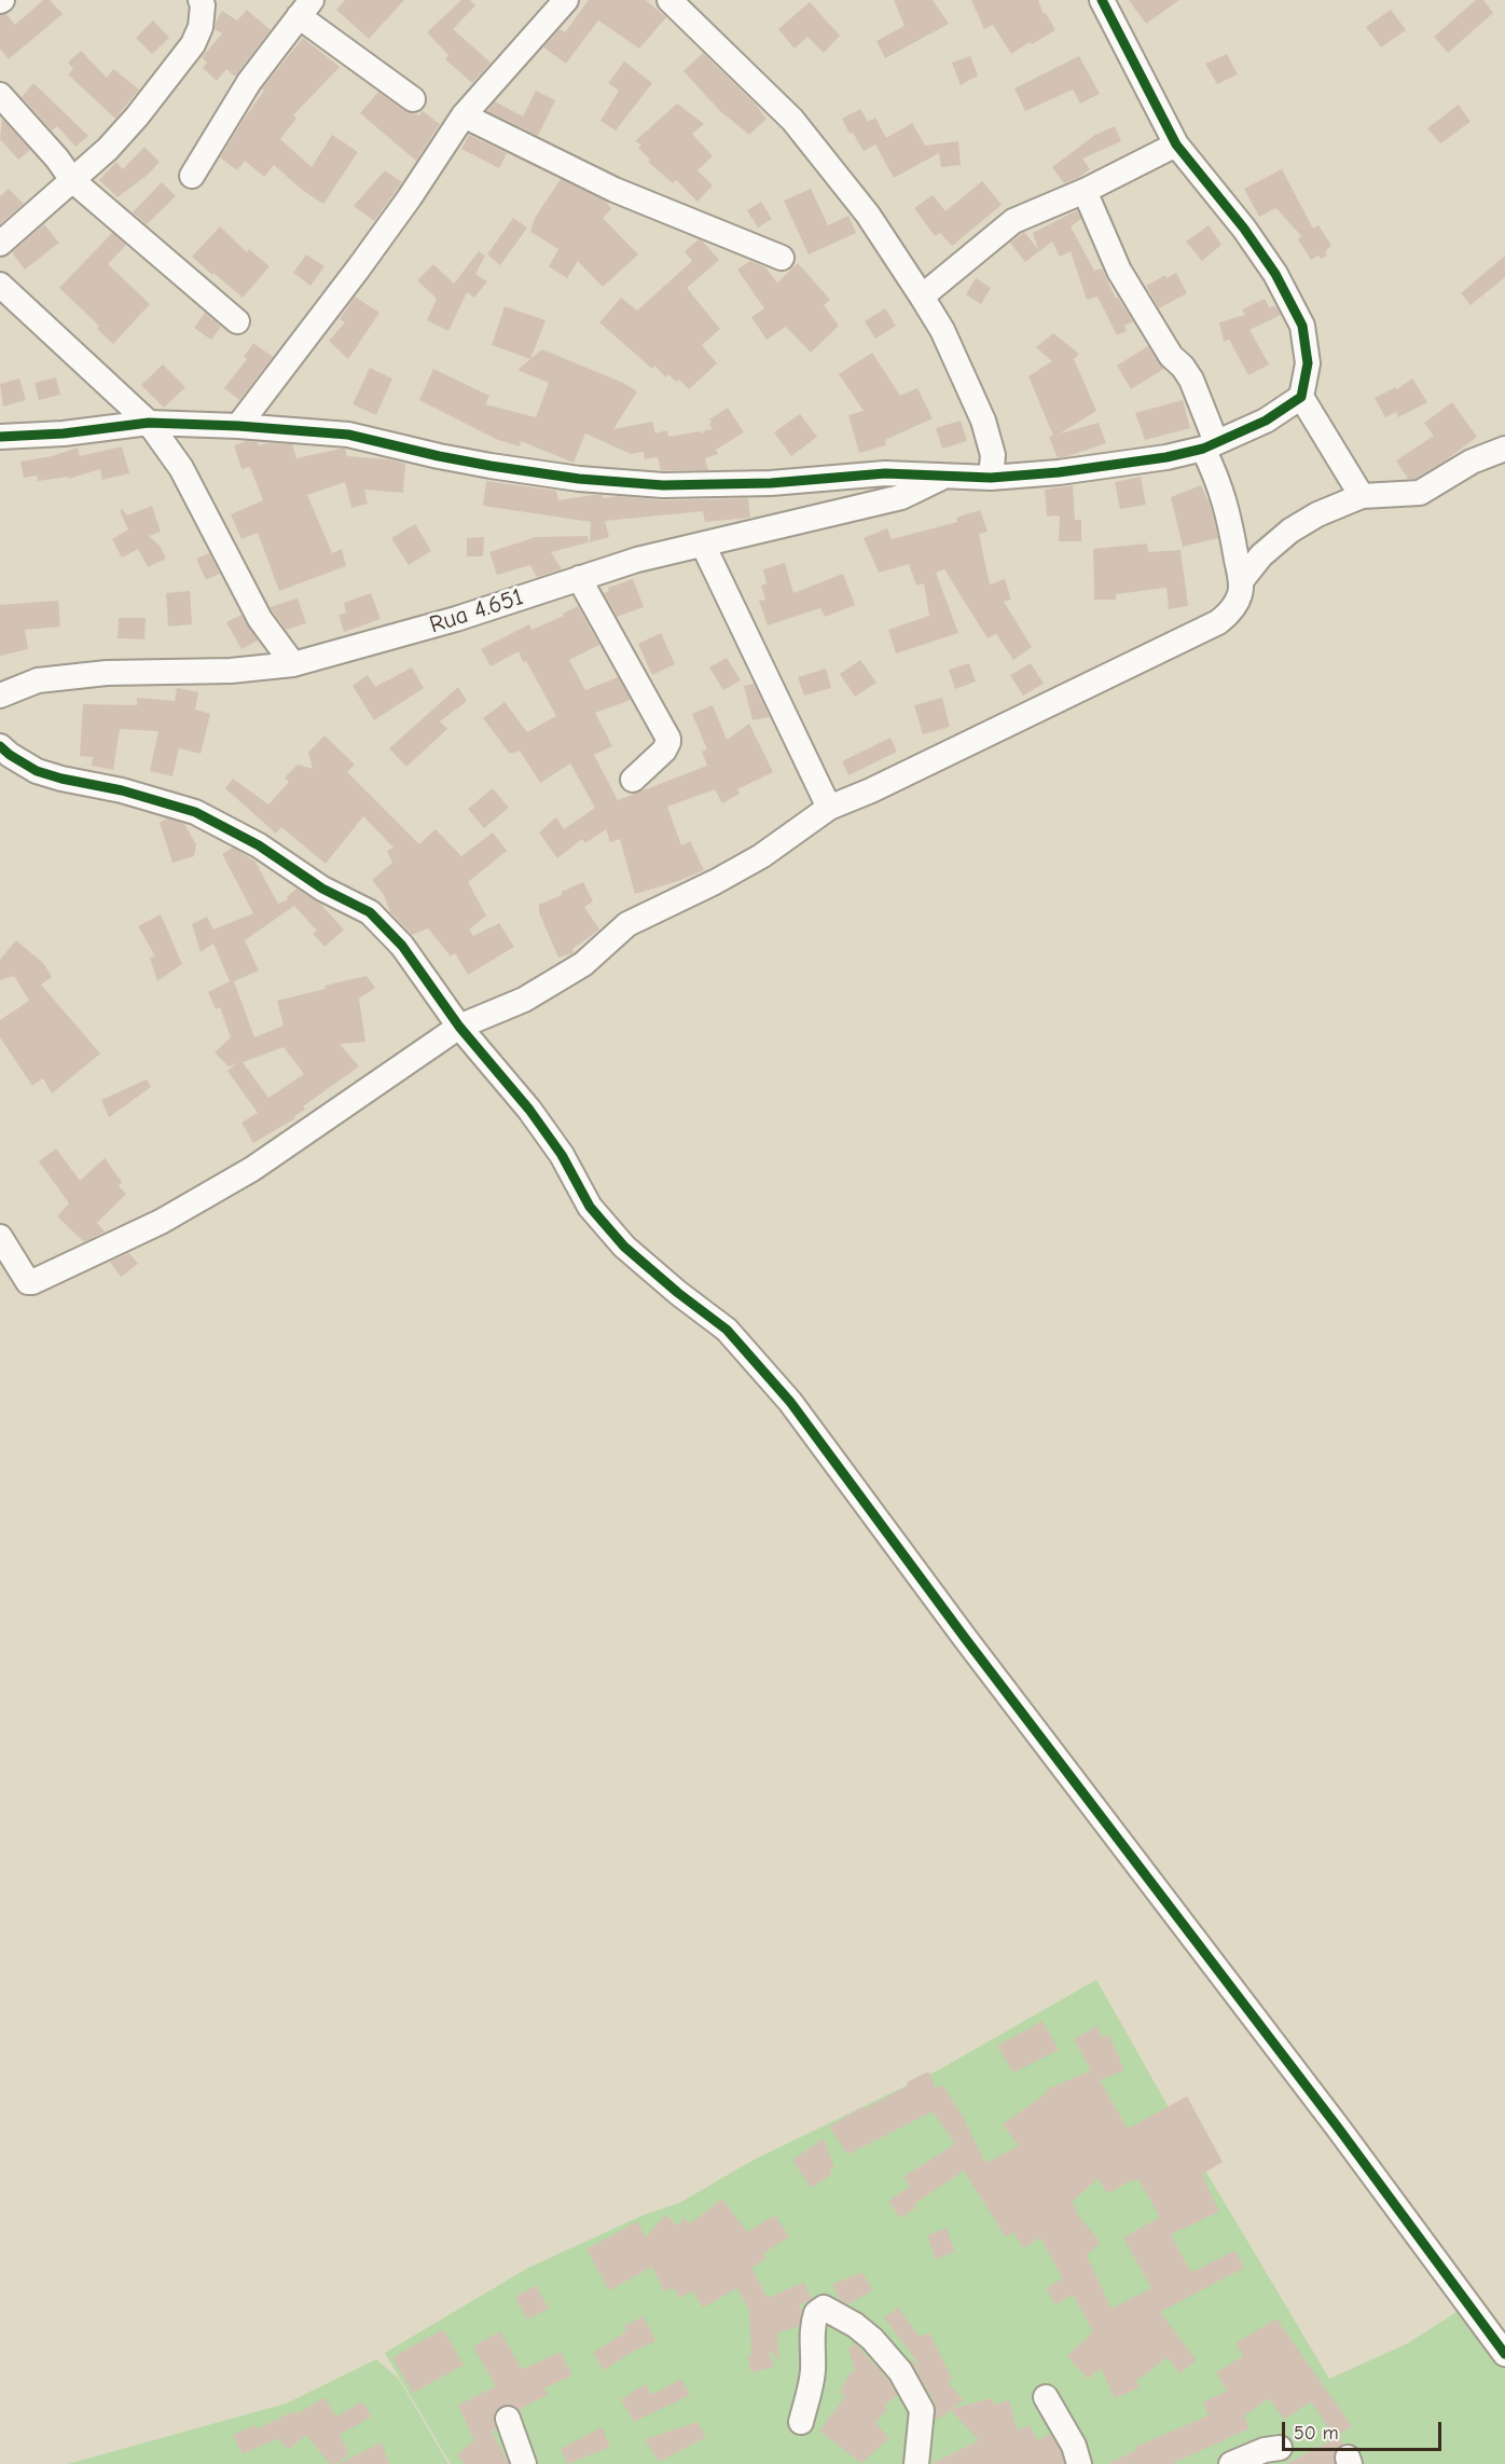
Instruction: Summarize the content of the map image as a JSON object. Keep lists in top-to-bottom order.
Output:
{
  "streets": {
    "street": ["Rua 4.651"]
  },
  "scale_bar": "50 m"
}
